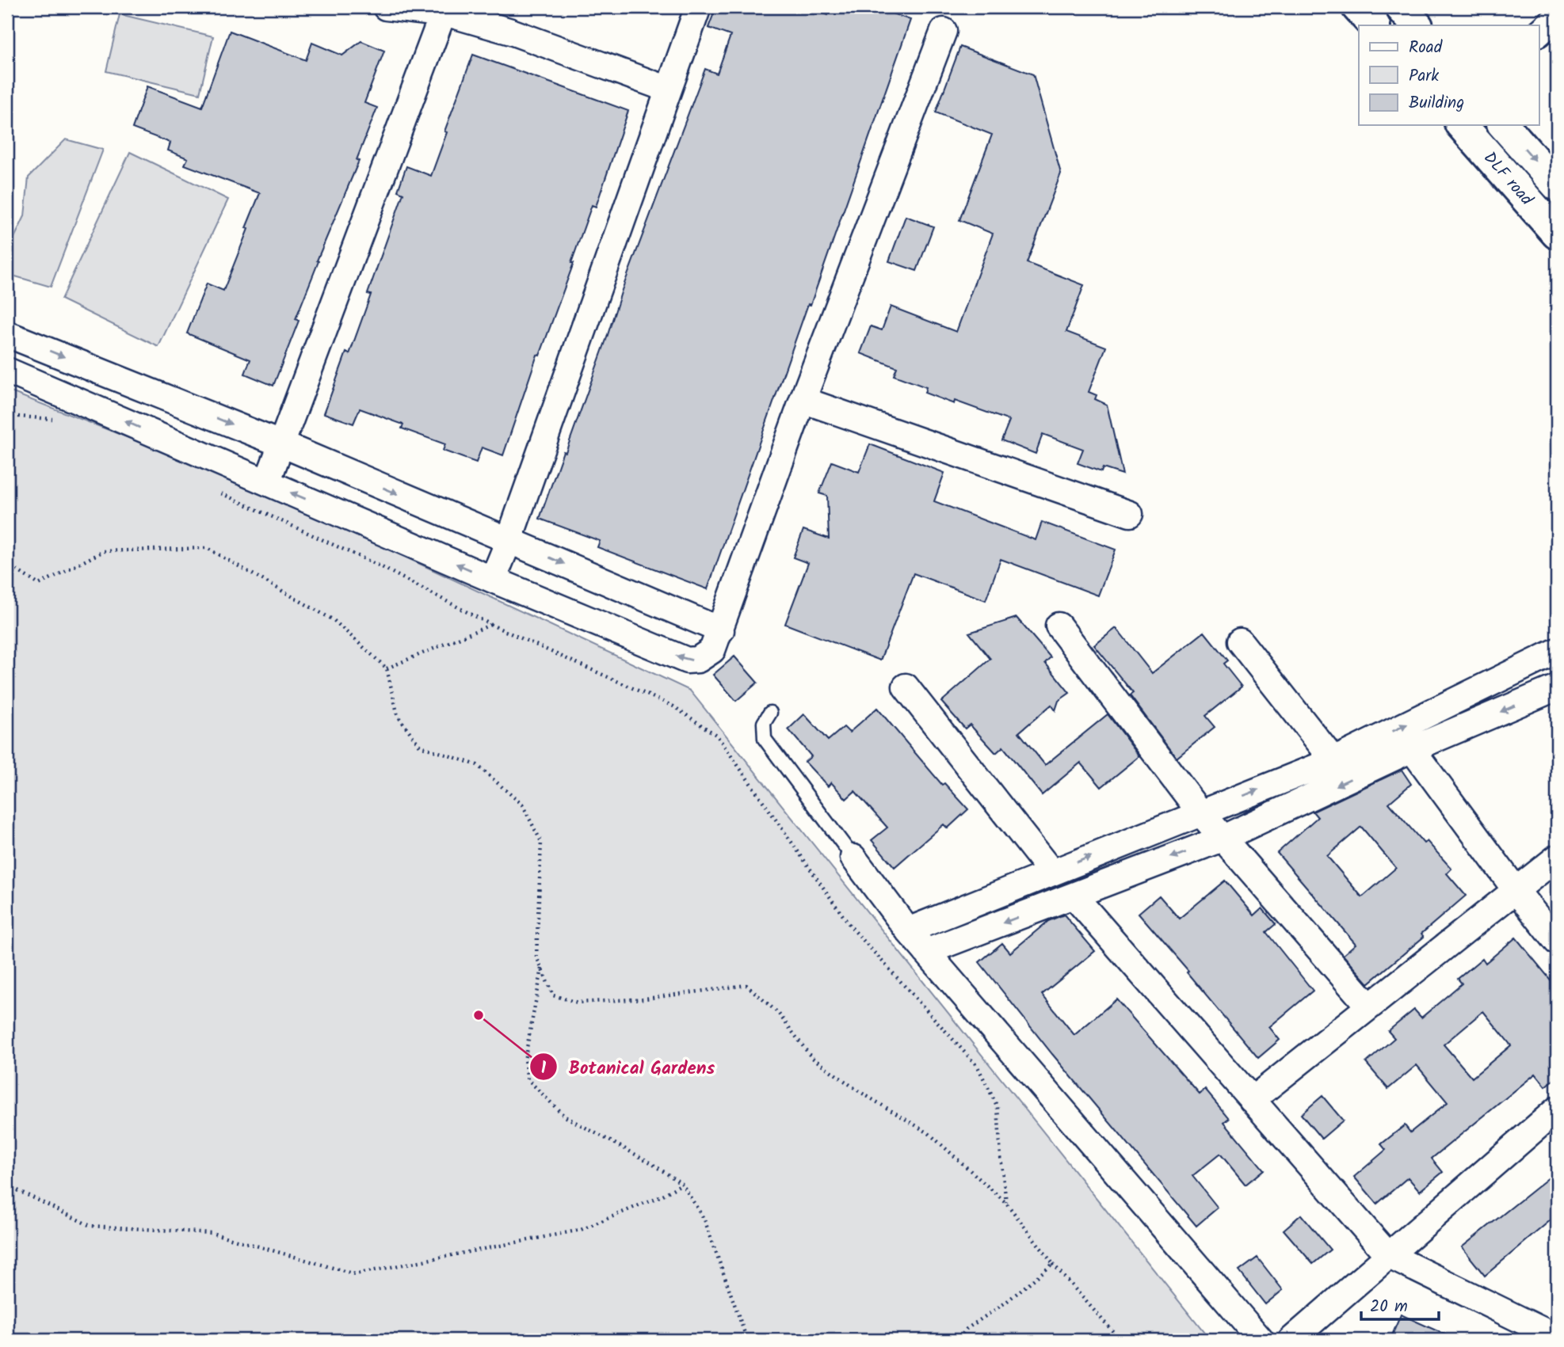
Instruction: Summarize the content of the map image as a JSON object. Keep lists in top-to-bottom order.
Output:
{
  "streets": {
    "main road": ["DLF road"]
  },
  "places": ["Botanical Gardens"],
  "legend": ["Road", "Park", "Building"],
  "scale_bar": "20 m"
}
